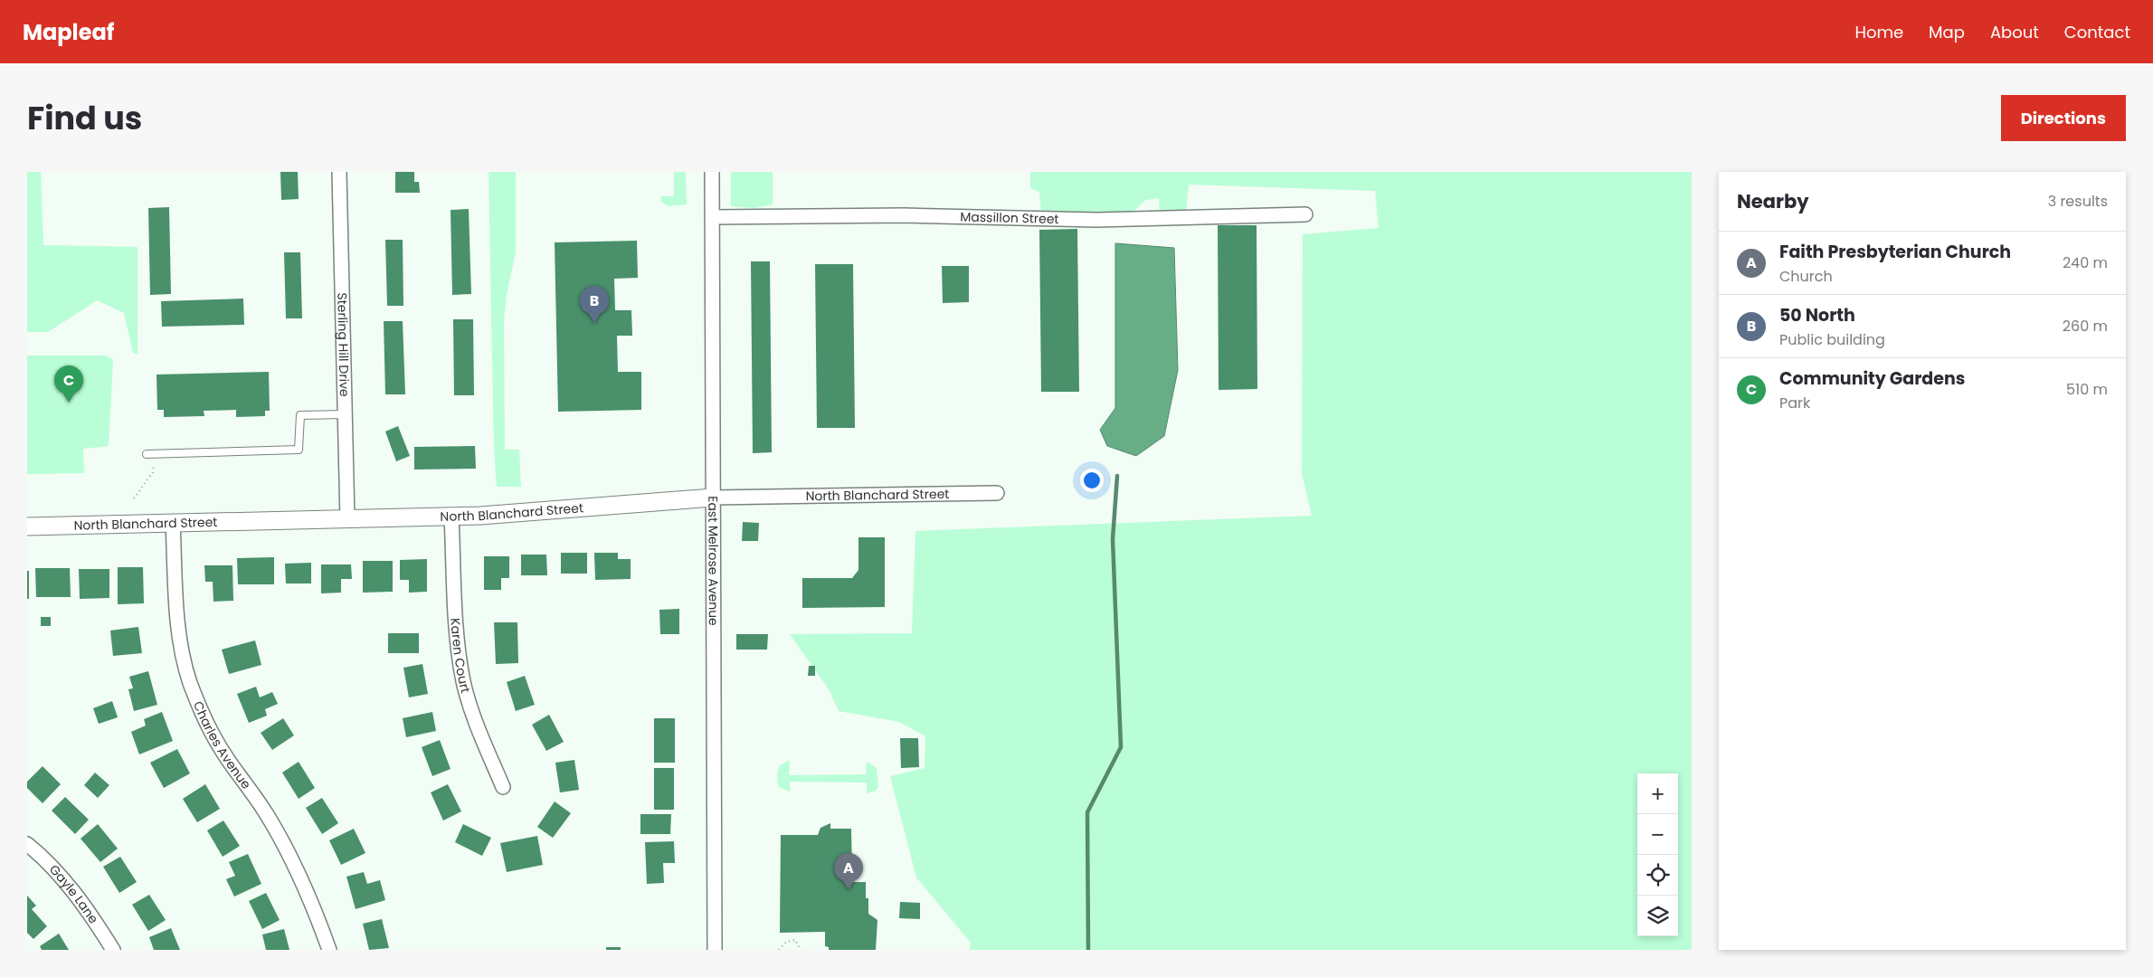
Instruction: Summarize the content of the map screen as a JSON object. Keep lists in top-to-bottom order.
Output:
{
  "streets": {
    "street": [
      "Massillon Street",
      "Sterling Hill Drive",
      "North Blanchard Street",
      "East Melrose Avenue",
      "Karen Court",
      "Charles Avenue",
      "Gayle Lane"
    ]
  },
  "crossings": [
    ["Massillon Street", "East Melrose Avenue"],
    ["Sterling Hill Drive", "North Blanchard Street"],
    ["North Blanchard Street", "East Melrose Avenue"],
    ["North Blanchard Street", "Karen Court"],
    ["North Blanchard Street", "Charles Avenue"]
  ],
  "page": {
    "header": "Mapleaf",
    "nav": [
      "Home",
      "Map",
      "About",
      "Contact"
    ],
    "title": "Find us",
    "buttons": "Directions",
    "heading": ["Nearby", "3 results"],
    "list": [
      {
        "mark": "A",
        "name": "Faith Presbyterian Church",
        "note": "Church",
        "value": "240 m"
      },
      {
        "mark": "B",
        "name": "50 North",
        "note": "Public building",
        "value": "260 m"
      },
      {
        "mark": "C",
        "name": "Community Gardens",
        "note": "Park",
        "value": "510 m"
      }
    ],
    "pins": ["B", "C", "A"],
    "map_buttons": ["+", "−"]
  }
}
